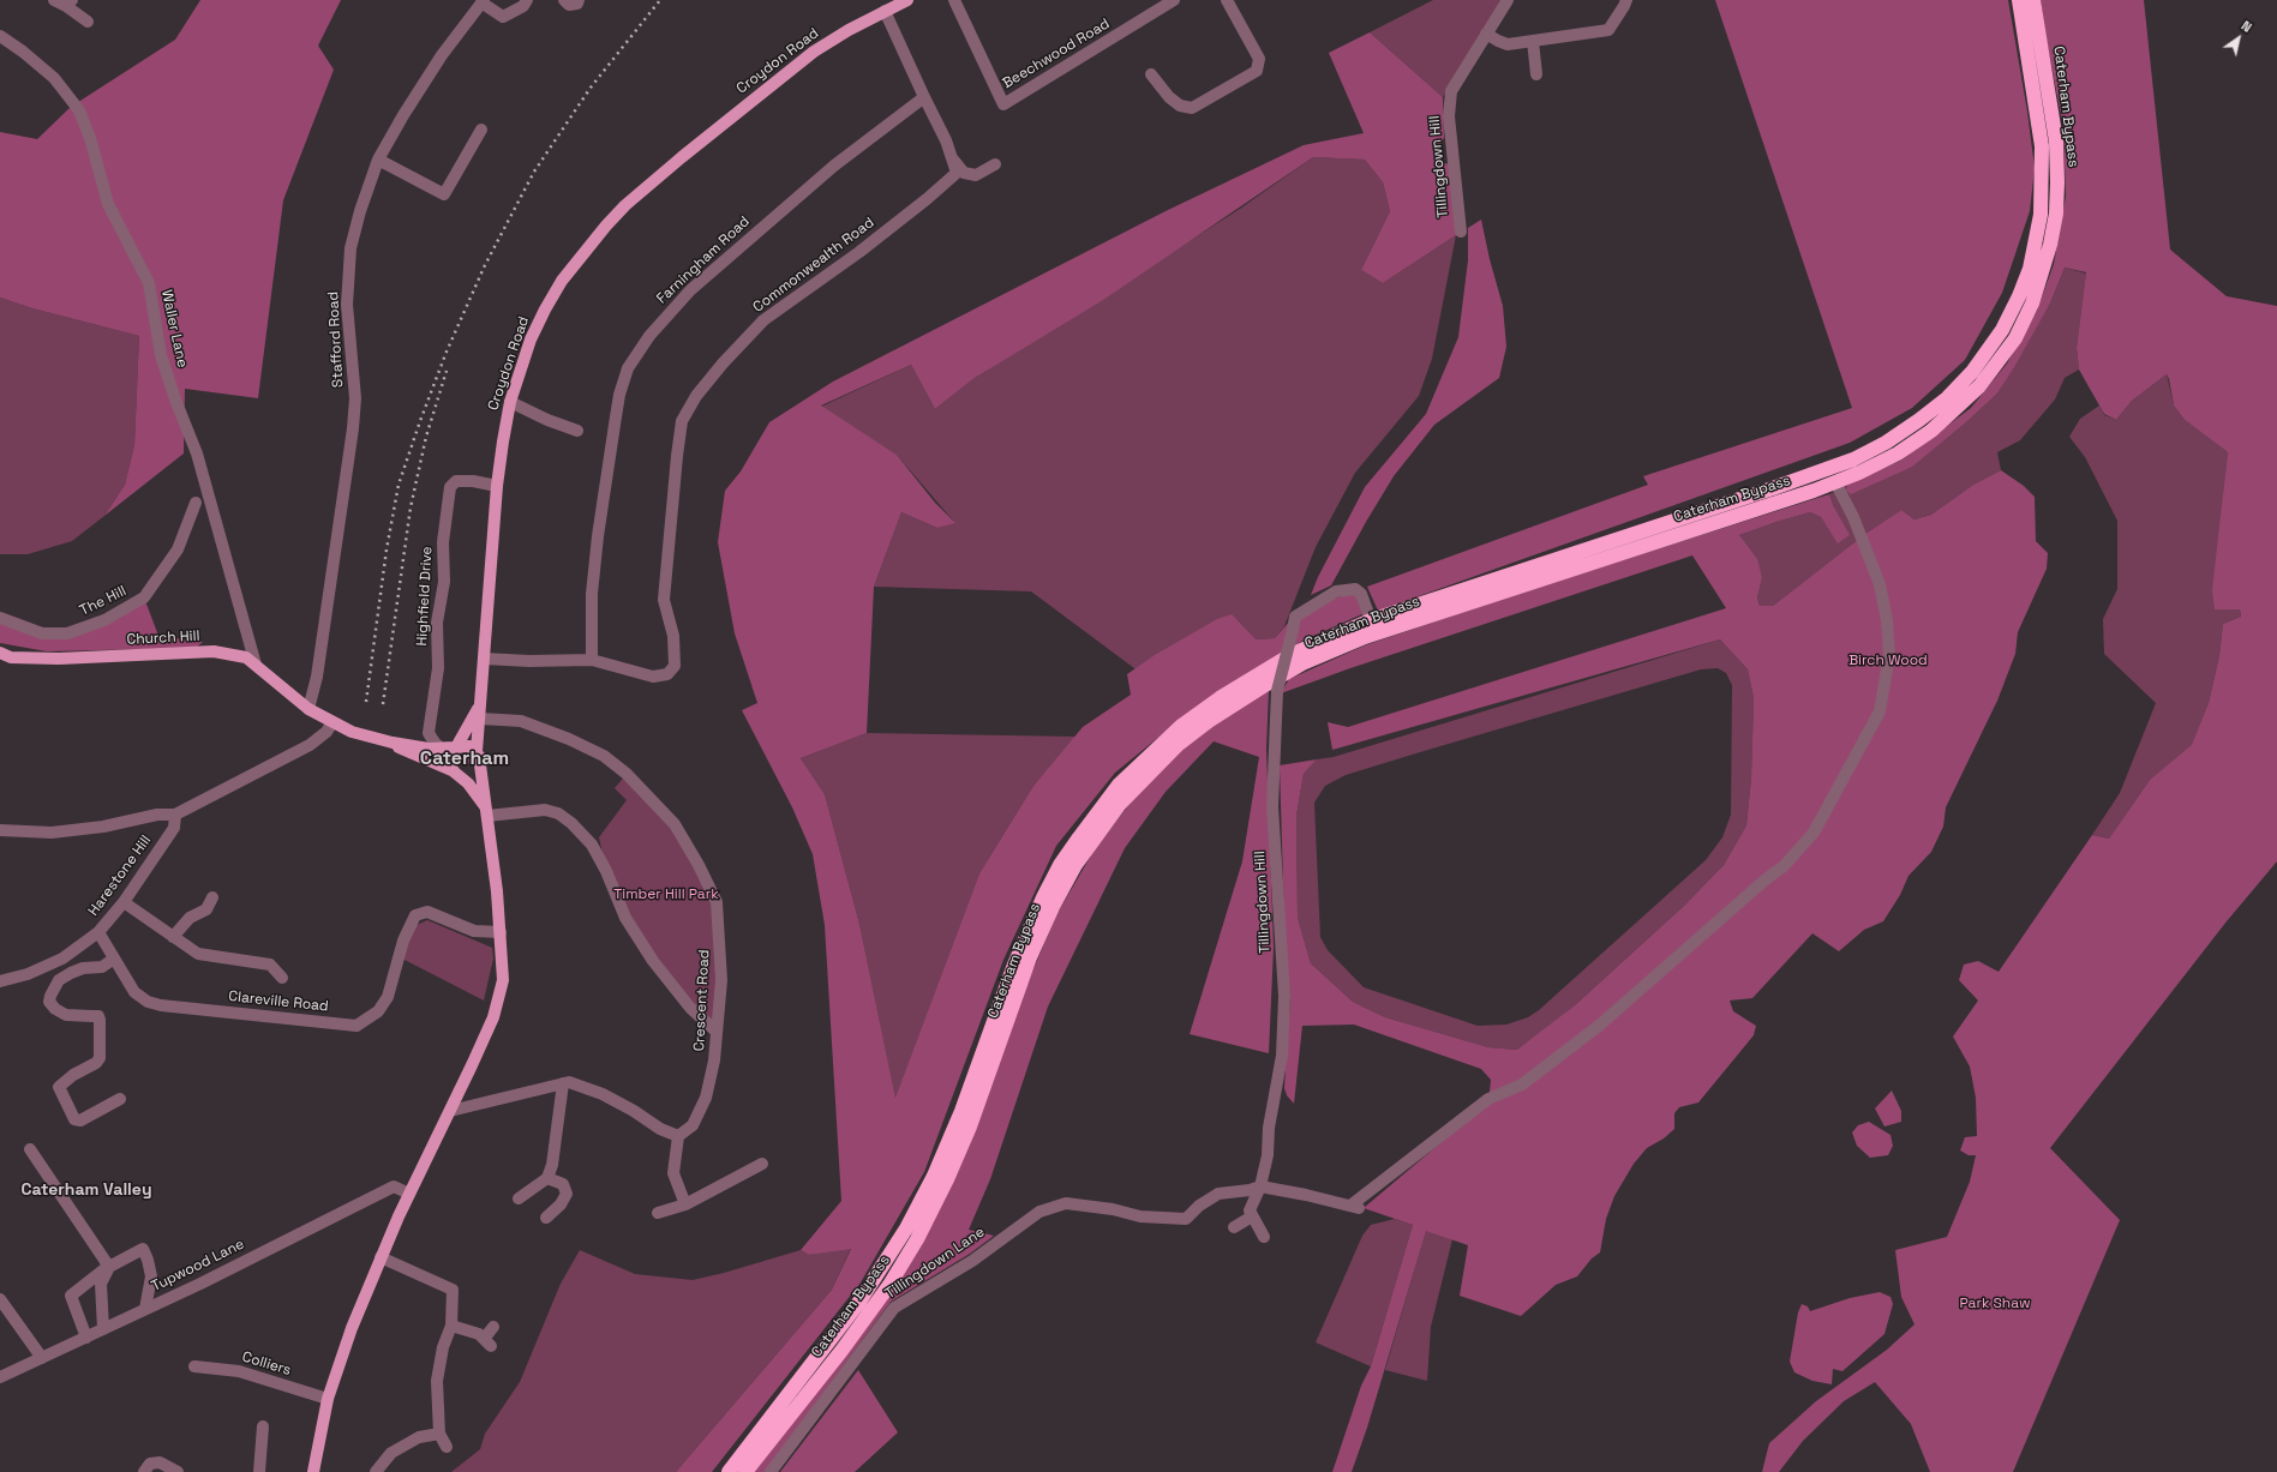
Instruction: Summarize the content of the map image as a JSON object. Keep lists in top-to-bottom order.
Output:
{
  "streets": {
    "highway": ["Caterham Bypass"],
    "main road": ["Croydon Road", "Church Hill"],
    "street": [
      "Beechwood Road",
      "Tillingdown Hill",
      "Farningham Road",
      "Commonwealth Road",
      "Waller Lane",
      "Stafford Road",
      "Highfield Drive",
      "The Hill",
      "Harestone Hill",
      "Crescent Road",
      "Clareville Road",
      "Tillingdown Lane",
      "Tupwood Lane",
      "Colliers"
    ]
  },
  "crossings": [
    ["Croydon Road", "Highfield Drive"],
    ["Croydon Road", "Crescent Road"],
    ["Croydon Road", "Clareville Road"],
    ["Croydon Road", "Tupwood Lane"],
    ["Croydon Road", "Colliers"],
    ["Caterham Bypass", "Tillingdown Hill"],
    ["Tillingdown Hill", "Tillingdown Lane"],
    ["Farningham Road", "Commonwealth Road"],
    ["Waller Lane", "Church Hill"],
    ["Stafford Road", "Church Hill"],
    ["Harestone Hill", "Clareville Road"]
  ],
  "districts": ["Caterham", "Caterham Valley"],
  "parks": ["Birch Wood", "Timber Hill Park", "Park Shaw"],
  "north": "top right"
}
